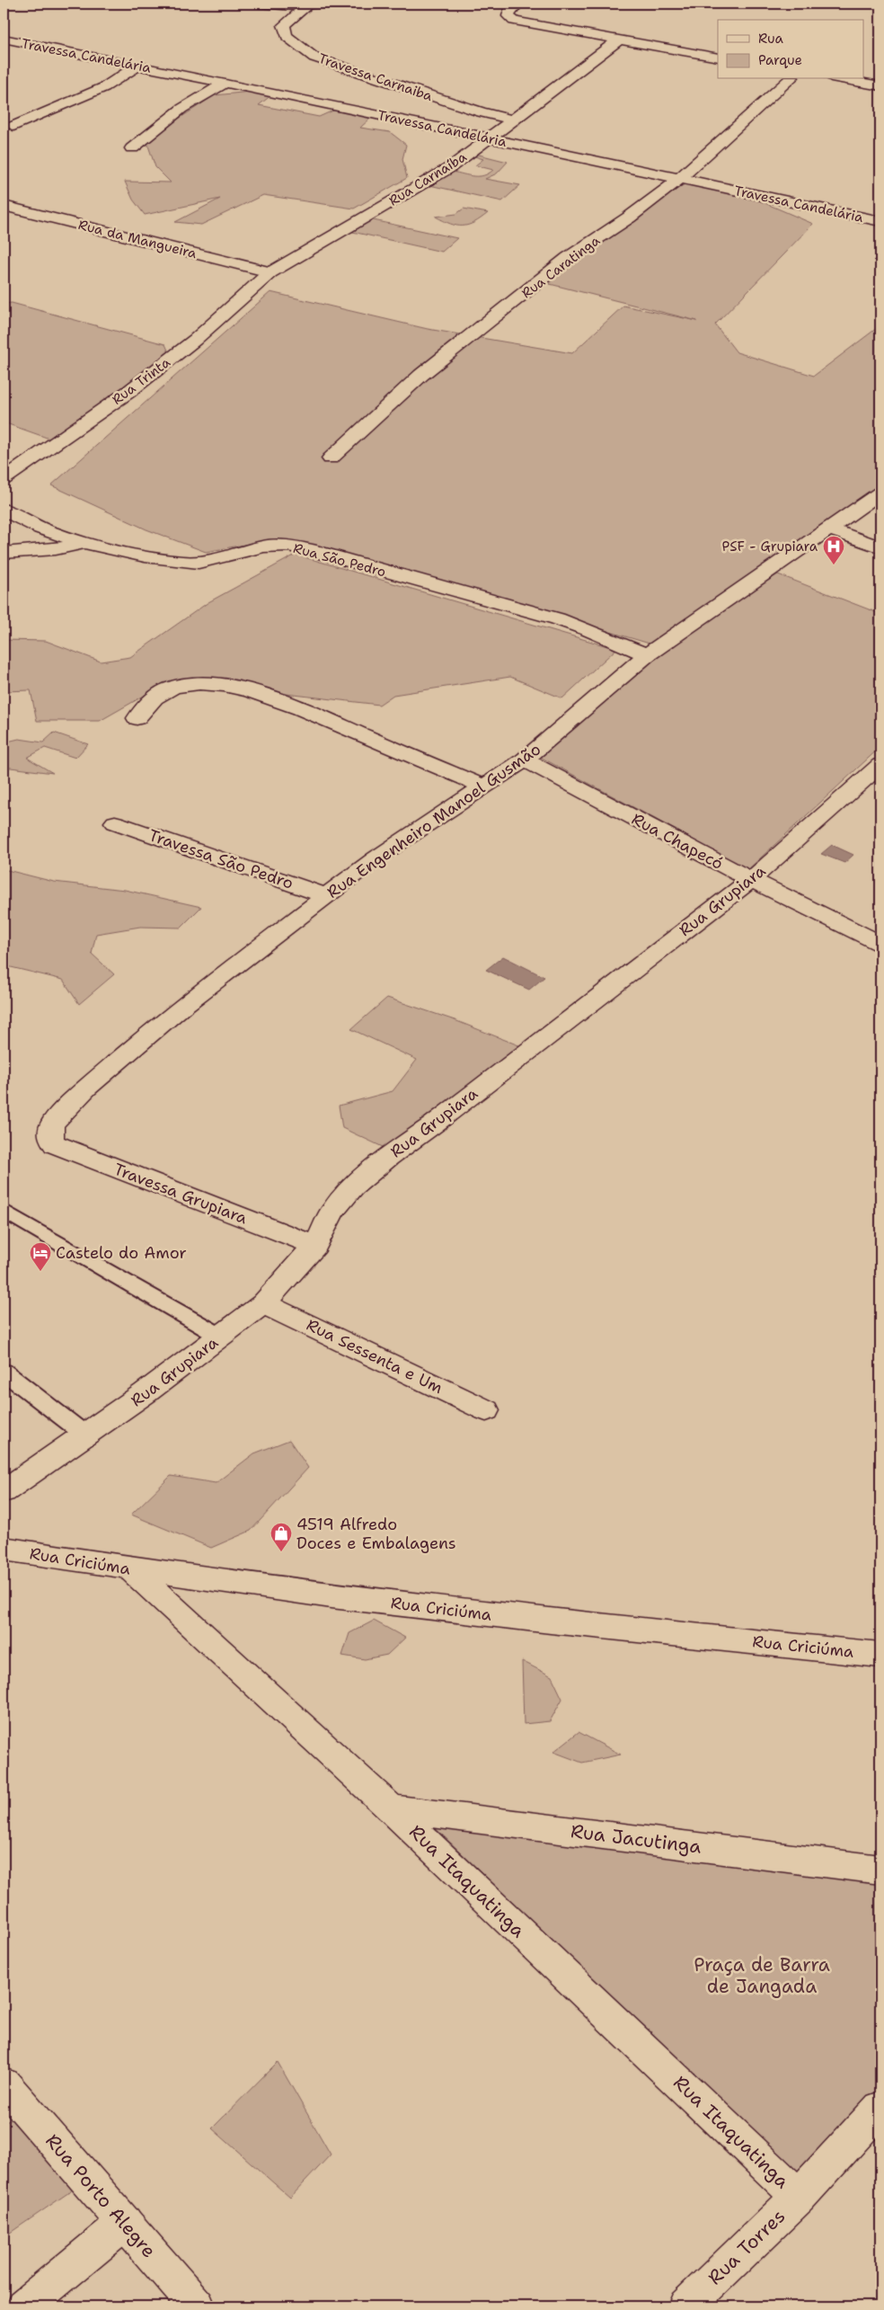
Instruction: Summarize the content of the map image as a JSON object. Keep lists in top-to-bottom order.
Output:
{
  "streets": {
    "street": [
      "Travessa Candelária",
      "Travessa Carnaiba",
      "Rua Carnaíba",
      "Rua da Mangueira",
      "Rua Caratinga",
      "Rua Trinta",
      "Rua São Pedro",
      "Rua Engenheiro Manoel Gusmão",
      "Rua Chapecó",
      "Travessa São Pedro",
      "Rua Grupiara",
      "Travessa Grupiara",
      "Rua Sessenta e Um",
      "Rua Criciúma",
      "Rua Jacutinga",
      "Rua Itaquatinga",
      "Rua Porto Alegre",
      "Rua Torres"
    ]
  },
  "crossings": [
    ["Travessa Candelária", "Rua Carnaíba"],
    ["Travessa Candelária", "Rua Caratinga"],
    ["Travessa Carnaiba", "Rua Carnaíba"],
    ["Rua Carnaíba", "Rua da Mangueira"],
    ["Rua Carnaíba", "Rua Trinta"],
    ["Rua da Mangueira", "Rua Trinta"],
    ["Rua São Pedro", "Rua Engenheiro Manoel Gusmão"],
    ["Rua Engenheiro Manoel Gusmão", "Rua Chapecó"],
    ["Rua Engenheiro Manoel Gusmão", "Travessa São Pedro"],
    ["Rua Engenheiro Manoel Gusmão", "Travessa Grupiara"],
    ["Rua Chapecó", "Rua Grupiara"],
    ["Rua Grupiara", "Travessa Grupiara"],
    ["Rua Grupiara", "Rua Sessenta e Um"],
    ["Rua Criciúma", "Rua Itaquatinga"],
    ["Rua Jacutinga", "Rua Itaquatinga"],
    ["Rua Itaquatinga", "Rua Torres"]
  ],
  "parks": ["Praça de Barra de Jangada"],
  "places": {
    "hospital": ["PSF - Grupiara"],
    "hotel": ["Castelo do Amor"],
    "shop": ["4519 Alfredo Doces e Embalagens"]
  },
  "legend": ["Rua", "Parque"]
}
